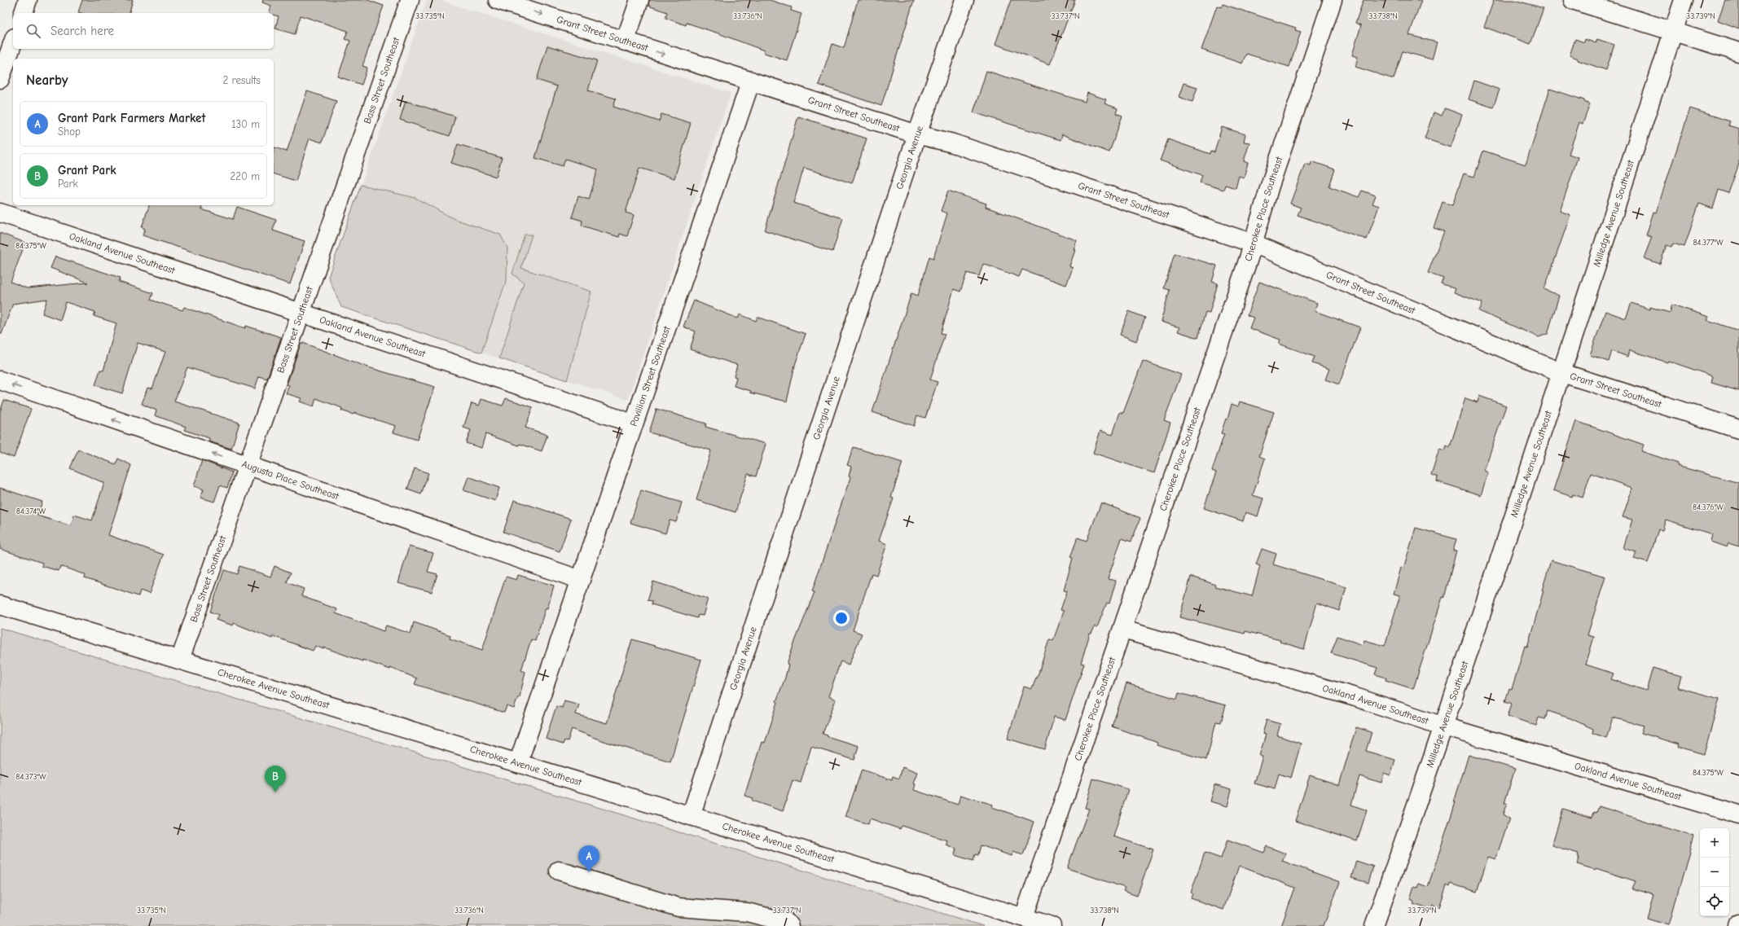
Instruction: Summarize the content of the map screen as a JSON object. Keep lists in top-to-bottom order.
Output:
{
  "streets": {
    "street": [
      "Grant Street Southeast",
      "Bass Street Southeast",
      "Georgia Avenue",
      "Cherokee Place Southeast",
      "Milledge Avenue Southeast",
      "Oakland Avenue Southeast",
      "Pavillion Street Southeast",
      "Augusta Place Southeast",
      "Cherokee Avenue Southeast"
    ]
  },
  "crossings": [
    ["Grant Street Southeast", "Georgia Avenue"],
    ["Grant Street Southeast", "Cherokee Place Southeast"],
    ["Grant Street Southeast", "Milledge Avenue Southeast"],
    ["Grant Street Southeast", "Pavillion Street Southeast"],
    ["Bass Street Southeast", "Oakland Avenue Southeast"],
    ["Bass Street Southeast", "Augusta Place Southeast"],
    ["Bass Street Southeast", "Cherokee Avenue Southeast"],
    ["Georgia Avenue", "Cherokee Avenue Southeast"],
    ["Cherokee Place Southeast", "Oakland Avenue Southeast"],
    ["Cherokee Place Southeast", "Cherokee Avenue Southeast"],
    ["Milledge Avenue Southeast", "Oakland Avenue Southeast"],
    ["Oakland Avenue Southeast", "Pavillion Street Southeast"],
    ["Pavillion Street Southeast", "Augusta Place Southeast"],
    ["Pavillion Street Southeast", "Cherokee Avenue Southeast"]
  ],
  "one_way": ["Augusta Place Southeast"],
  "page": {
    "search": "Search here",
    "heading": ["Nearby", "2 results"],
    "list": [
      {
        "mark": "A",
        "name": "Grant Park Farmers Market",
        "note": "Shop",
        "value": "130 m"
      },
      {
        "mark": "B",
        "name": "Grant Park",
        "note": "Park",
        "value": "220 m"
      }
    ],
    "pins": ["B", "A"],
    "map_buttons": ["+", "−"]
  },
  "coordinates": [
    "33.735°N",
    "33.736°N",
    "33.737°N",
    "33.738°N",
    "33.739°N",
    "84.377°W",
    "84.375°W",
    "84.376°W",
    "84.374°W",
    "84.373°W"
  ]
}
